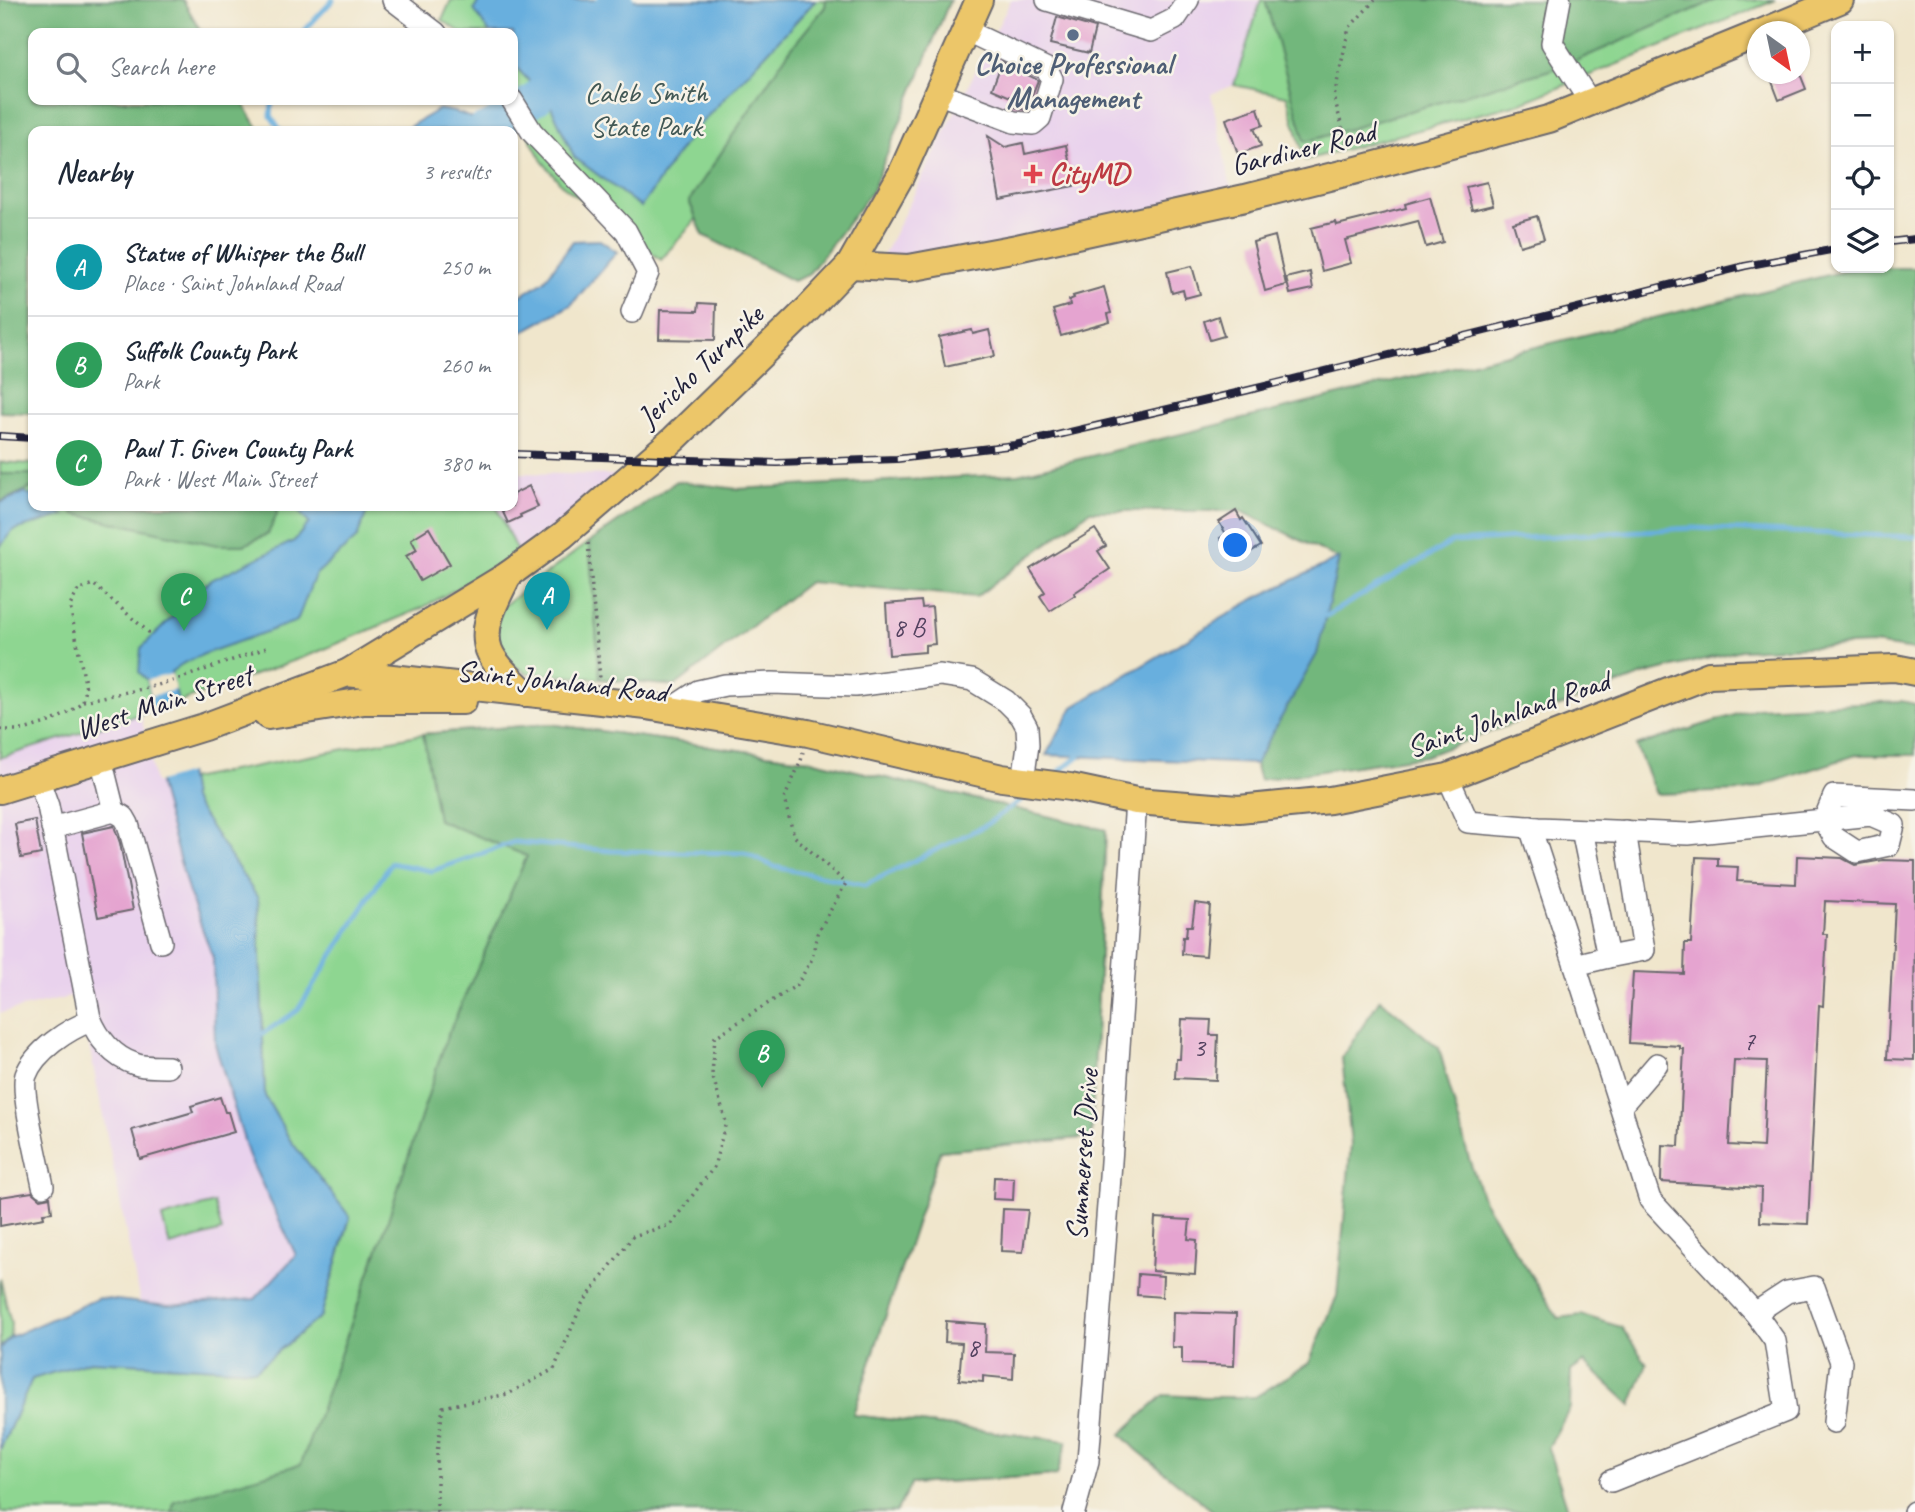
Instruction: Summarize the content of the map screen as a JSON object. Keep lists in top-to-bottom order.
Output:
{
  "streets": {
    "main road": [
      "Gardiner Road",
      "Jericho Turnpike",
      "Saint Johnland Road",
      "West Main Street"
    ],
    "street": ["Summerset Drive"]
  },
  "crossings": [
    ["Gardiner Road", "Jericho Turnpike"],
    ["Jericho Turnpike", "Saint Johnland Road"],
    ["Jericho Turnpike", "West Main Street"],
    ["Saint Johnland Road", "West Main Street"],
    ["Saint Johnland Road", "Summerset Drive"]
  ],
  "parks": ["Caleb Smith State Park"],
  "places": {
    "other": ["Choice Professional Management"],
    "health": ["CityMD"]
  },
  "house_numbers": [
    "8 B",
    "7",
    "3",
    "8"
  ],
  "north": "bottom right",
  "page": {
    "map_buttons": ["+", "−"],
    "search": "Search here",
    "heading": ["Nearby", "3 results"],
    "list": [
      {
        "mark": "A",
        "name": "Statue of Whisper the Bull",
        "note": "Place · Saint Johnland Road",
        "value": "250 m"
      },
      {
        "mark": "B",
        "name": "Suffolk County Park",
        "note": "Park",
        "value": "260 m"
      },
      {
        "mark": "C",
        "name": "Paul T. Given County Park",
        "note": "Park · West Main Street",
        "value": "380 m"
      }
    ],
    "pins": ["A", "C", "B"]
  }
}
